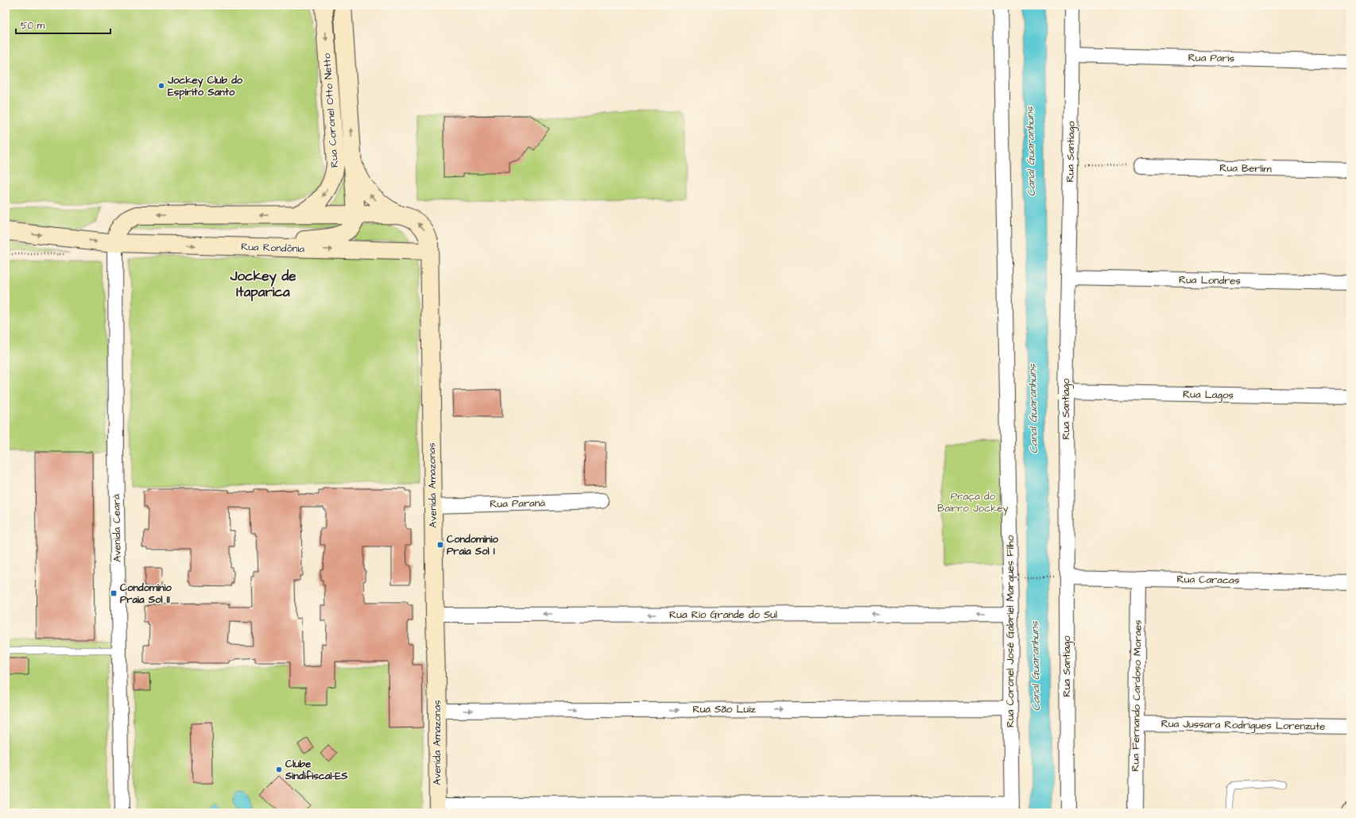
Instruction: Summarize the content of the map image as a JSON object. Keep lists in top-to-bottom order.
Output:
{
  "streets": {
    "street": [
      "Rua Paris",
      "Rua Coronel Otto Netto",
      "Rua Santiago",
      "Rua Berlim",
      "Rua Rondônia",
      "Rua Londres",
      "Rua Lagos",
      "Avenida Amazonas",
      "Rua Paraná",
      "Avenida Ceará",
      "Rua Caracas",
      "Rua Rio Grande do Sul",
      "Rua Coronel José Gabriel Marques Filho",
      "Rua Fernando Cardoso Moraes",
      "Rua São Luiz",
      "Rua Jussara Rodrigues Lorenzute"
    ]
  },
  "crossings": [
    ["Rua Paris", "Rua Santiago"],
    ["Rua Santiago", "Rua Londres"],
    ["Rua Santiago", "Rua Lagos"],
    ["Rua Santiago", "Rua Caracas"],
    ["Rua Rondônia", "Avenida Amazonas"],
    ["Rua Rondônia", "Avenida Ceará"],
    ["Avenida Amazonas", "Rua Paraná"],
    ["Avenida Amazonas", "Rua Rio Grande do Sul"],
    ["Avenida Amazonas", "Rua São Luiz"],
    ["Rua Caracas", "Rua Fernando Cardoso Moraes"],
    ["Rua Rio Grande do Sul", "Rua Coronel José Gabriel Marques Filho"],
    ["Rua Coronel José Gabriel Marques Filho", "Rua São Luiz"],
    ["Rua Fernando Cardoso Moraes", "Rua Jussara Rodrigues Lorenzute"]
  ],
  "one_way": ["Rua Rio Grande do Sul"],
  "districts": ["Jockey de Itaparica"],
  "water": ["Canal Guaranhuns"],
  "parks": ["Praça do Bairro Jockey"],
  "places": {
    "other": ["Jockey Club do Espírito Santo", "Clube Sindifiscal-ES"],
    "transit": ["Condomínio Praia Sol I", "Condomínio Praia Sol II"]
  },
  "scale_bar": "50 m"
}
